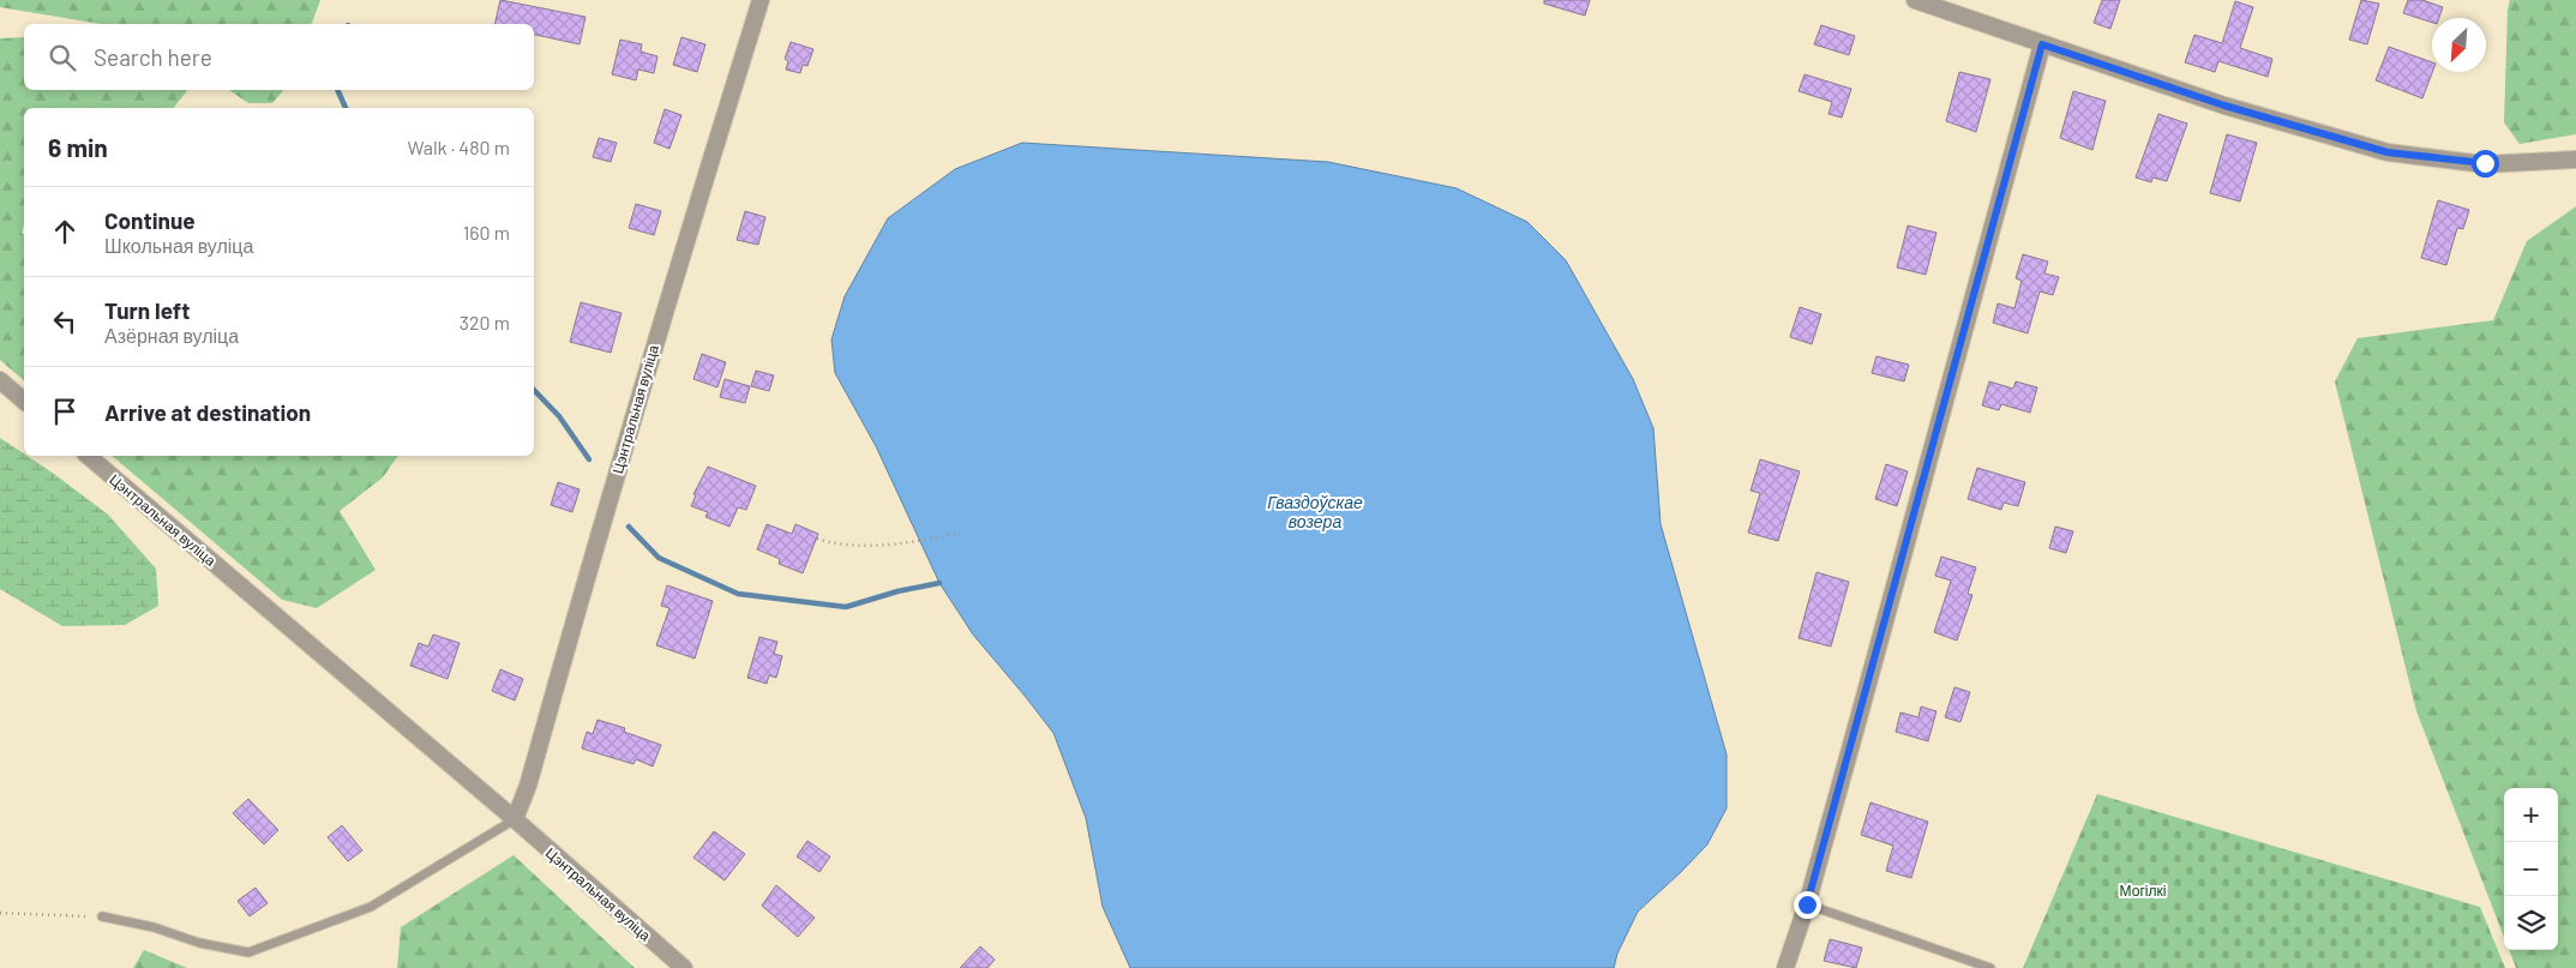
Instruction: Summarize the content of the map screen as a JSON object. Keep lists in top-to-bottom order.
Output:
{
  "streets": {
    "street": ["Цэнтральная вуліца"]
  },
  "water": ["Гваздоўскае возера"],
  "parks": ["Могілкі"],
  "north": "bottom left",
  "page": {
    "search": "Search here",
    "heading": ["6 min", "Walk · 480 m"],
    "list": [
      ["Continue", "Школьная вуліца", "160 m"],
      ["Turn left", "Азёрная вуліца", "320 m"],
      "Arrive at destination"
    ],
    "map_buttons": ["+", "−"]
  }
}
